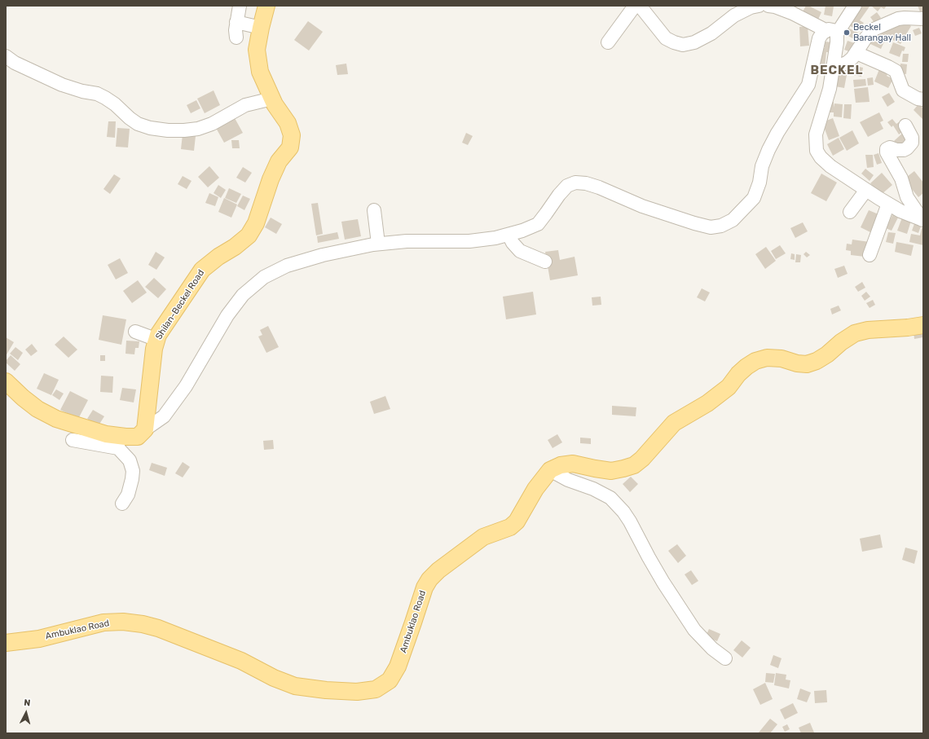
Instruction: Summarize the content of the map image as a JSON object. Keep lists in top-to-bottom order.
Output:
{
  "streets": {
    "main road": ["Shilan-Beckel Road", "Ambuklao Road"]
  },
  "districts": ["BECKEL"],
  "places": ["Beckel Barangay Hall"],
  "north": "top"
}
